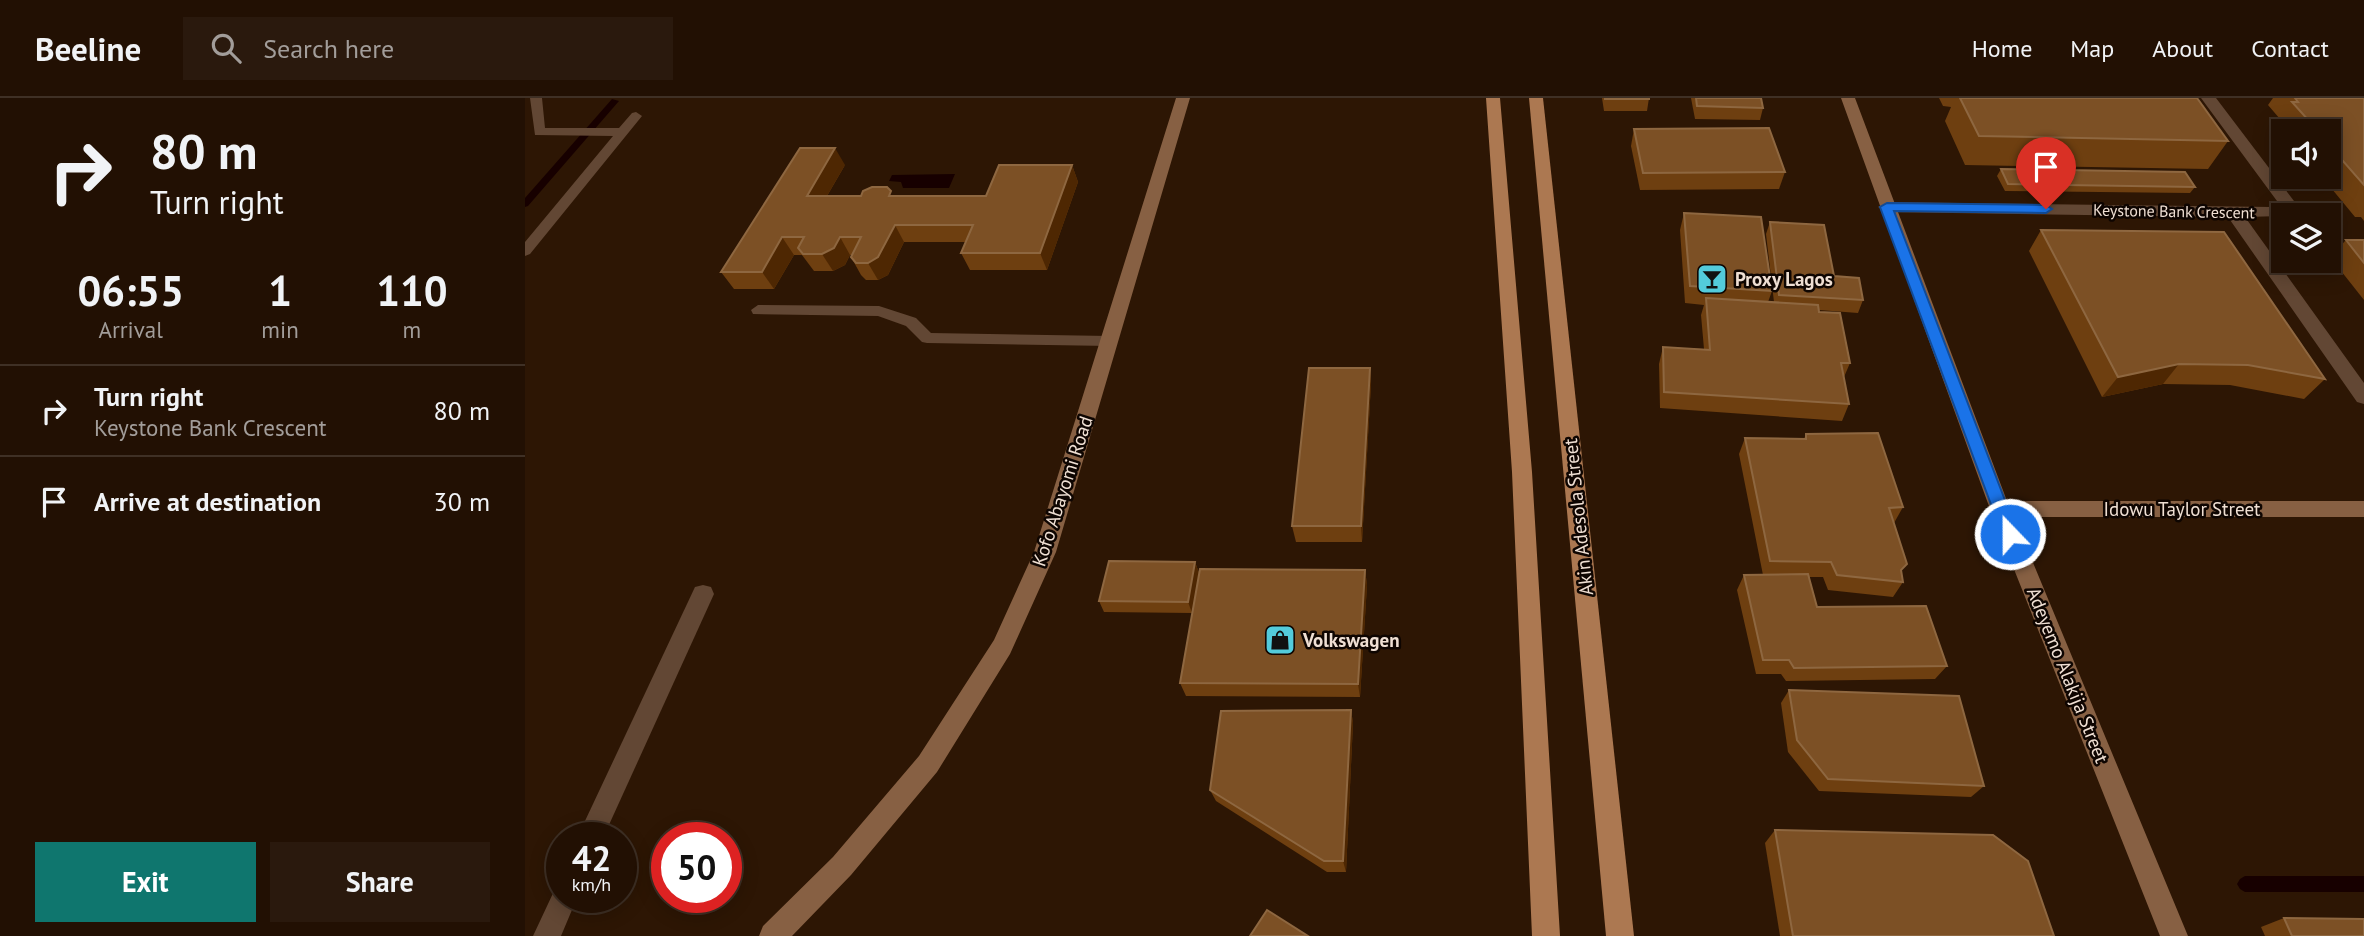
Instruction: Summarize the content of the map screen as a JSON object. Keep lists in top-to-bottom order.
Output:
{
  "streets": {
    "main road": ["Akin Adesola Street"],
    "street": [
      "Keystone Bank Crescent",
      "Kofo Abayomi Road",
      "Idowu Taylor Street",
      "Adeyemo Alakija Street"
    ]
  },
  "crossings": [
    ["Keystone Bank Crescent", "Adeyemo Alakija Street"],
    ["Idowu Taylor Street", "Adeyemo Alakija Street"]
  ],
  "places": {
    "bar": ["Proxy Lagos"],
    "shop": ["Volkswagen"]
  },
  "page": {
    "header": "Beeline",
    "search": "Search here",
    "nav": [
      "Home",
      "Map",
      "About",
      "Contact"
    ],
    "turn": ["80 m", "Turn right"],
    "eta": [
      "06:55",
      "Arrival",
      "1",
      "min",
      "110",
      "m"
    ],
    "list": [
      {
        "name": "Turn right",
        "note": "Keystone Bank Crescent",
        "value": "80 m"
      },
      {
        "name": "Arrive at destination",
        "value": "30 m"
      }
    ],
    "speed": "42 km/h",
    "limit": "50",
    "buttons": ["Exit", "Share"]
  }
}
